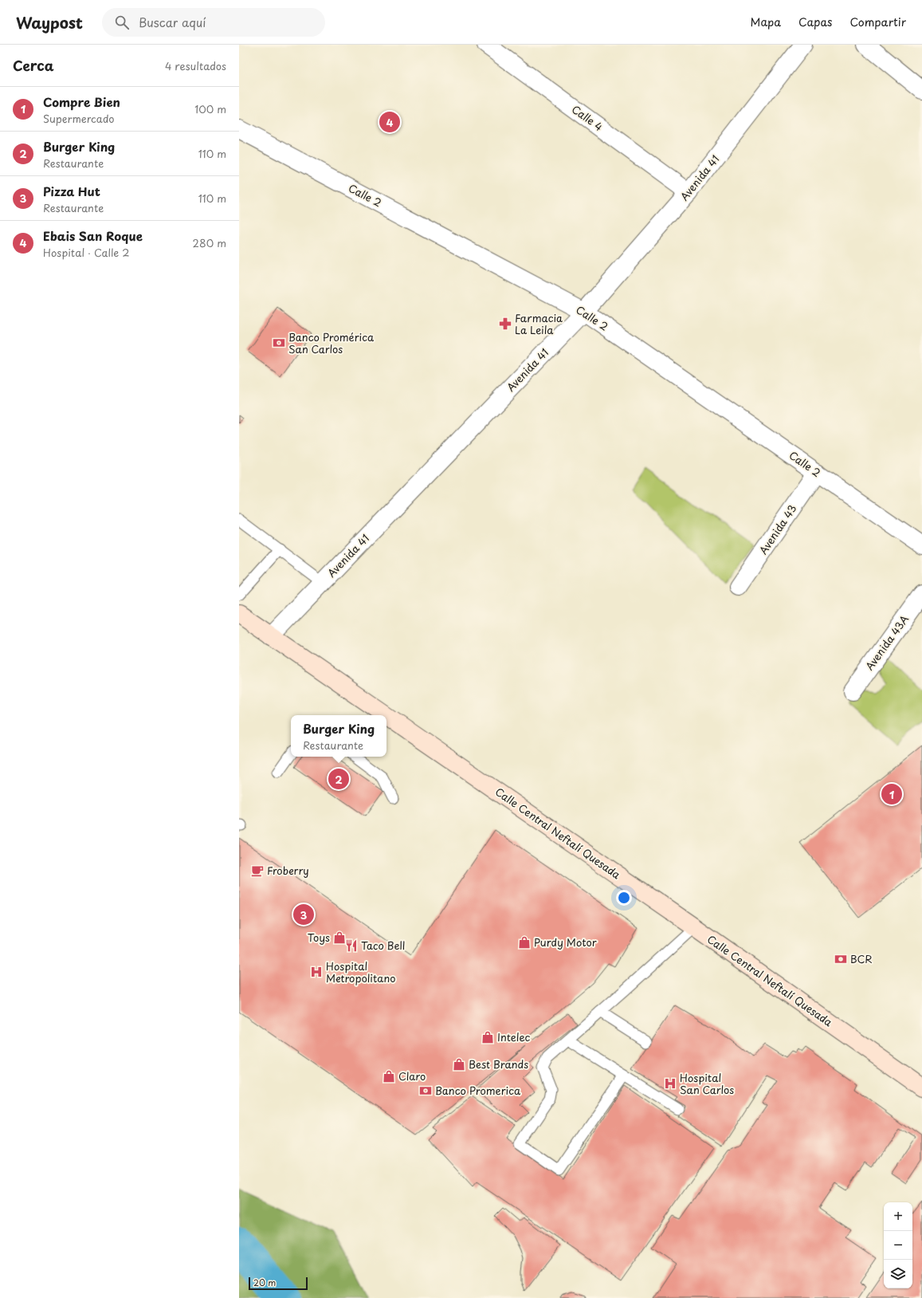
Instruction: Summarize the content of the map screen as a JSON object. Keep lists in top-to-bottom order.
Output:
{
  "streets": {
    "main road": ["Calle Central Neftalí Quesada"],
    "street": [
      "Calle 4",
      "Avenida 41",
      "Calle 2",
      "Avenida 43",
      "Avenida 43A"
    ]
  },
  "crossings": [
    ["Calle 4", "Avenida 41"],
    ["Avenida 41", "Calle 2"],
    ["Avenida 41", "Calle Central Neftalí Quesada"],
    ["Calle 2", "Avenida 43"]
  ],
  "places": {
    "pharmacy": ["Farmacia La Leila"],
    "bank": ["Banco Promérica San Carlos", "BCR", "Banco Promerica"],
    "cafe": ["Froberry"],
    "shop": [
      "Toys",
      "Purdy Motor",
      "Intelec",
      "Best Brands",
      "Claro"
    ],
    "restaurant": ["Taco Bell"],
    "hospital": ["Hospital Metropolitano", "Hospital San Carlos"]
  },
  "scale_bar": "20 m",
  "page": {
    "header": "Waypost",
    "search": "Buscar aquí",
    "nav": ["Mapa", "Capas", "Compartir"],
    "heading": ["Cerca", "4 resultados"],
    "list": [
      {
        "mark": "1",
        "name": "Compre Bien",
        "note": "Supermercado",
        "value": "100 m"
      },
      {
        "mark": "2",
        "name": "Burger King",
        "note": "Restaurante",
        "value": "110 m"
      },
      {
        "mark": "3",
        "name": "Pizza Hut",
        "note": "Restaurante",
        "value": "110 m"
      },
      {
        "mark": "4",
        "name": "Ebais San Roque",
        "note": "Hospital · Calle 2",
        "value": "280 m"
      }
    ],
    "pins": [
      "4",
      "2",
      "1",
      "3"
    ],
    "popup": ["Burger King", "Restaurante"],
    "map_buttons": ["+", "−"],
    "scale": "20 m"
  }
}
